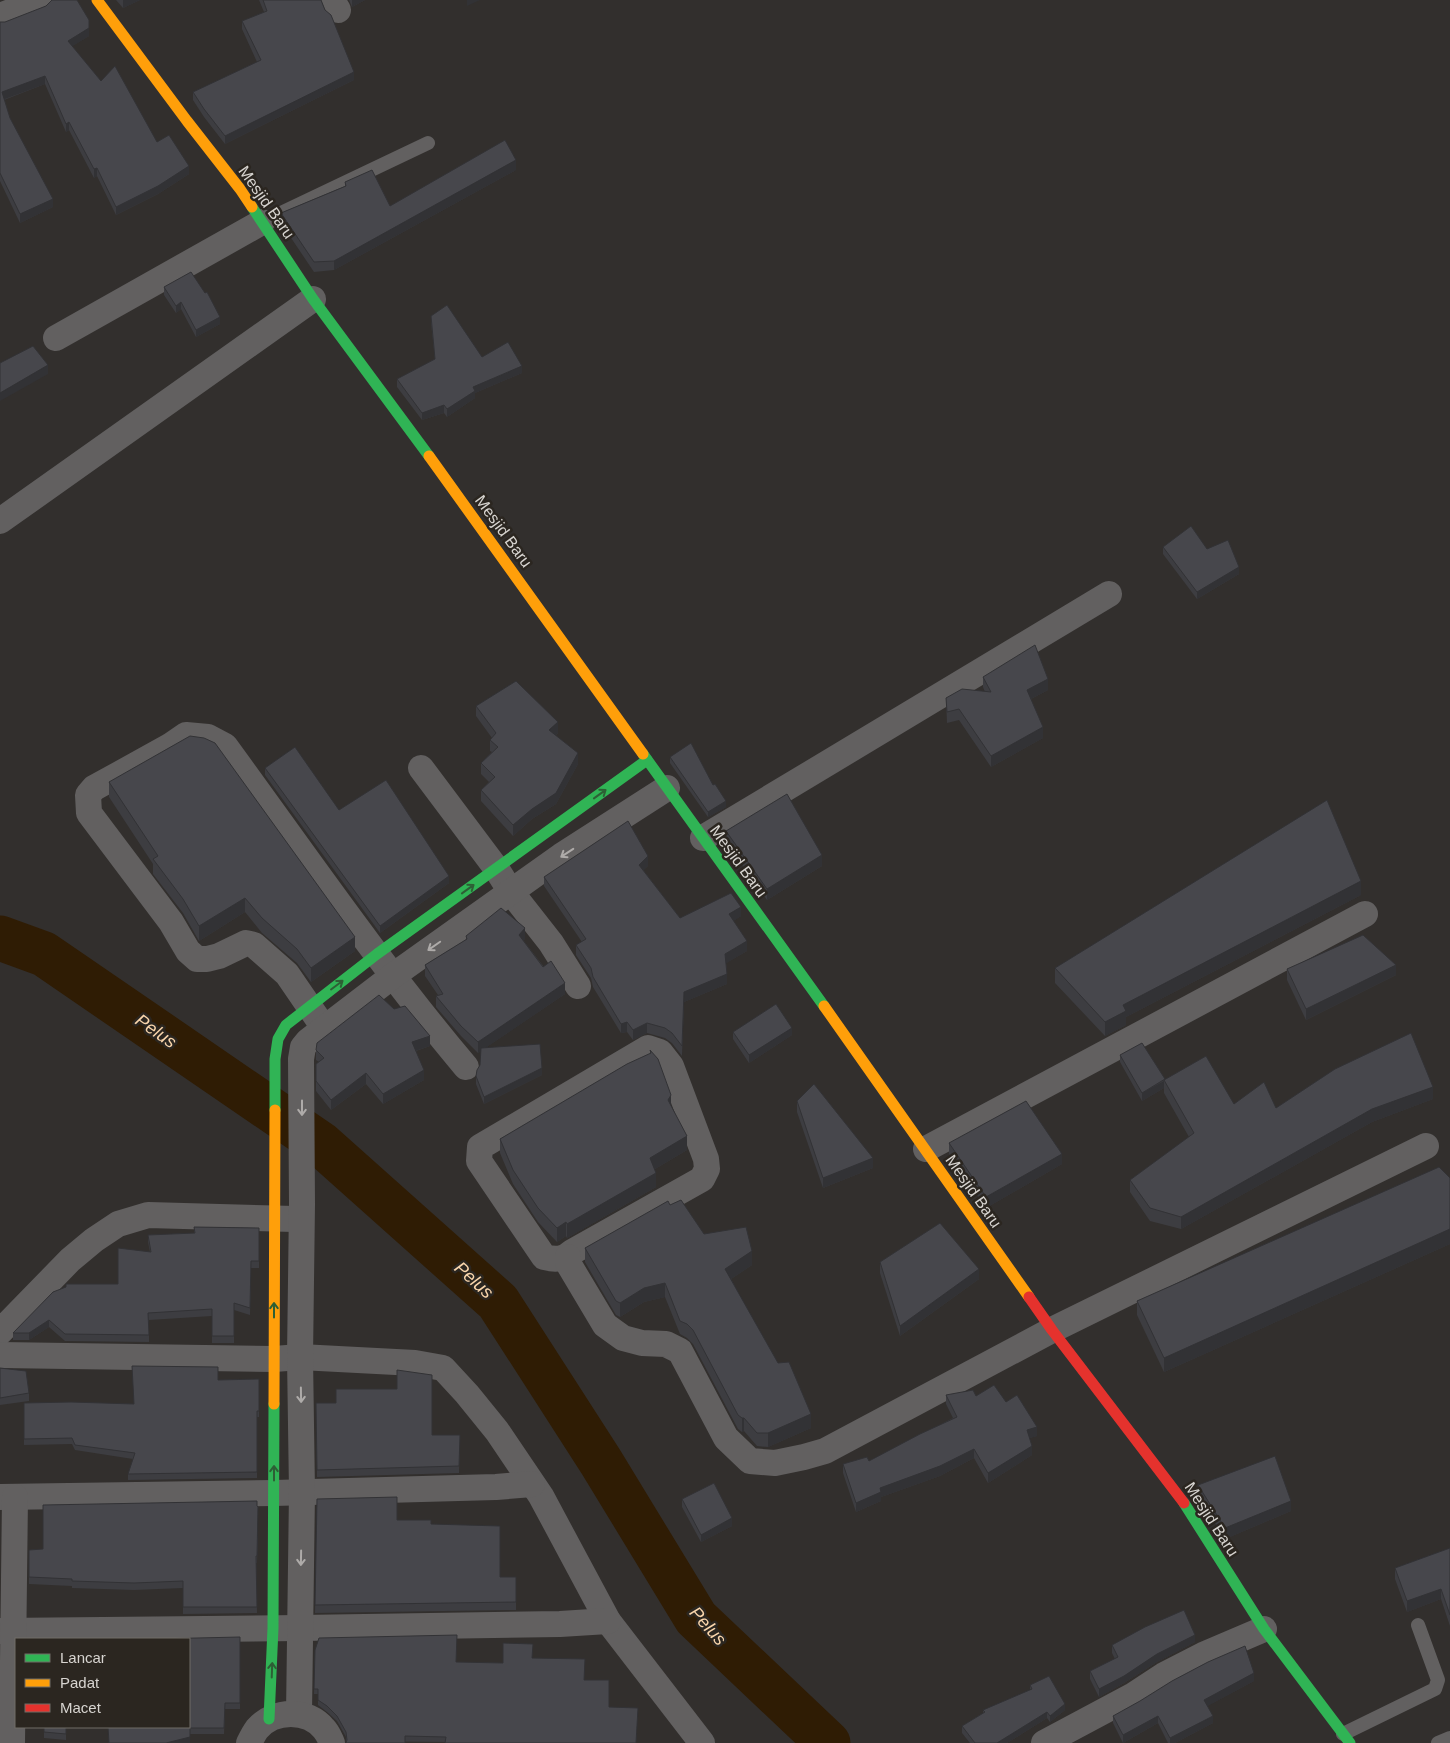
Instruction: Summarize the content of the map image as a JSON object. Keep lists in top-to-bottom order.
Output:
{
  "streets": {
    "street": ["Mesjid Baru"]
  },
  "water": ["Pelus"],
  "legend": ["Lancar", "Padat", "Macet"]
}
